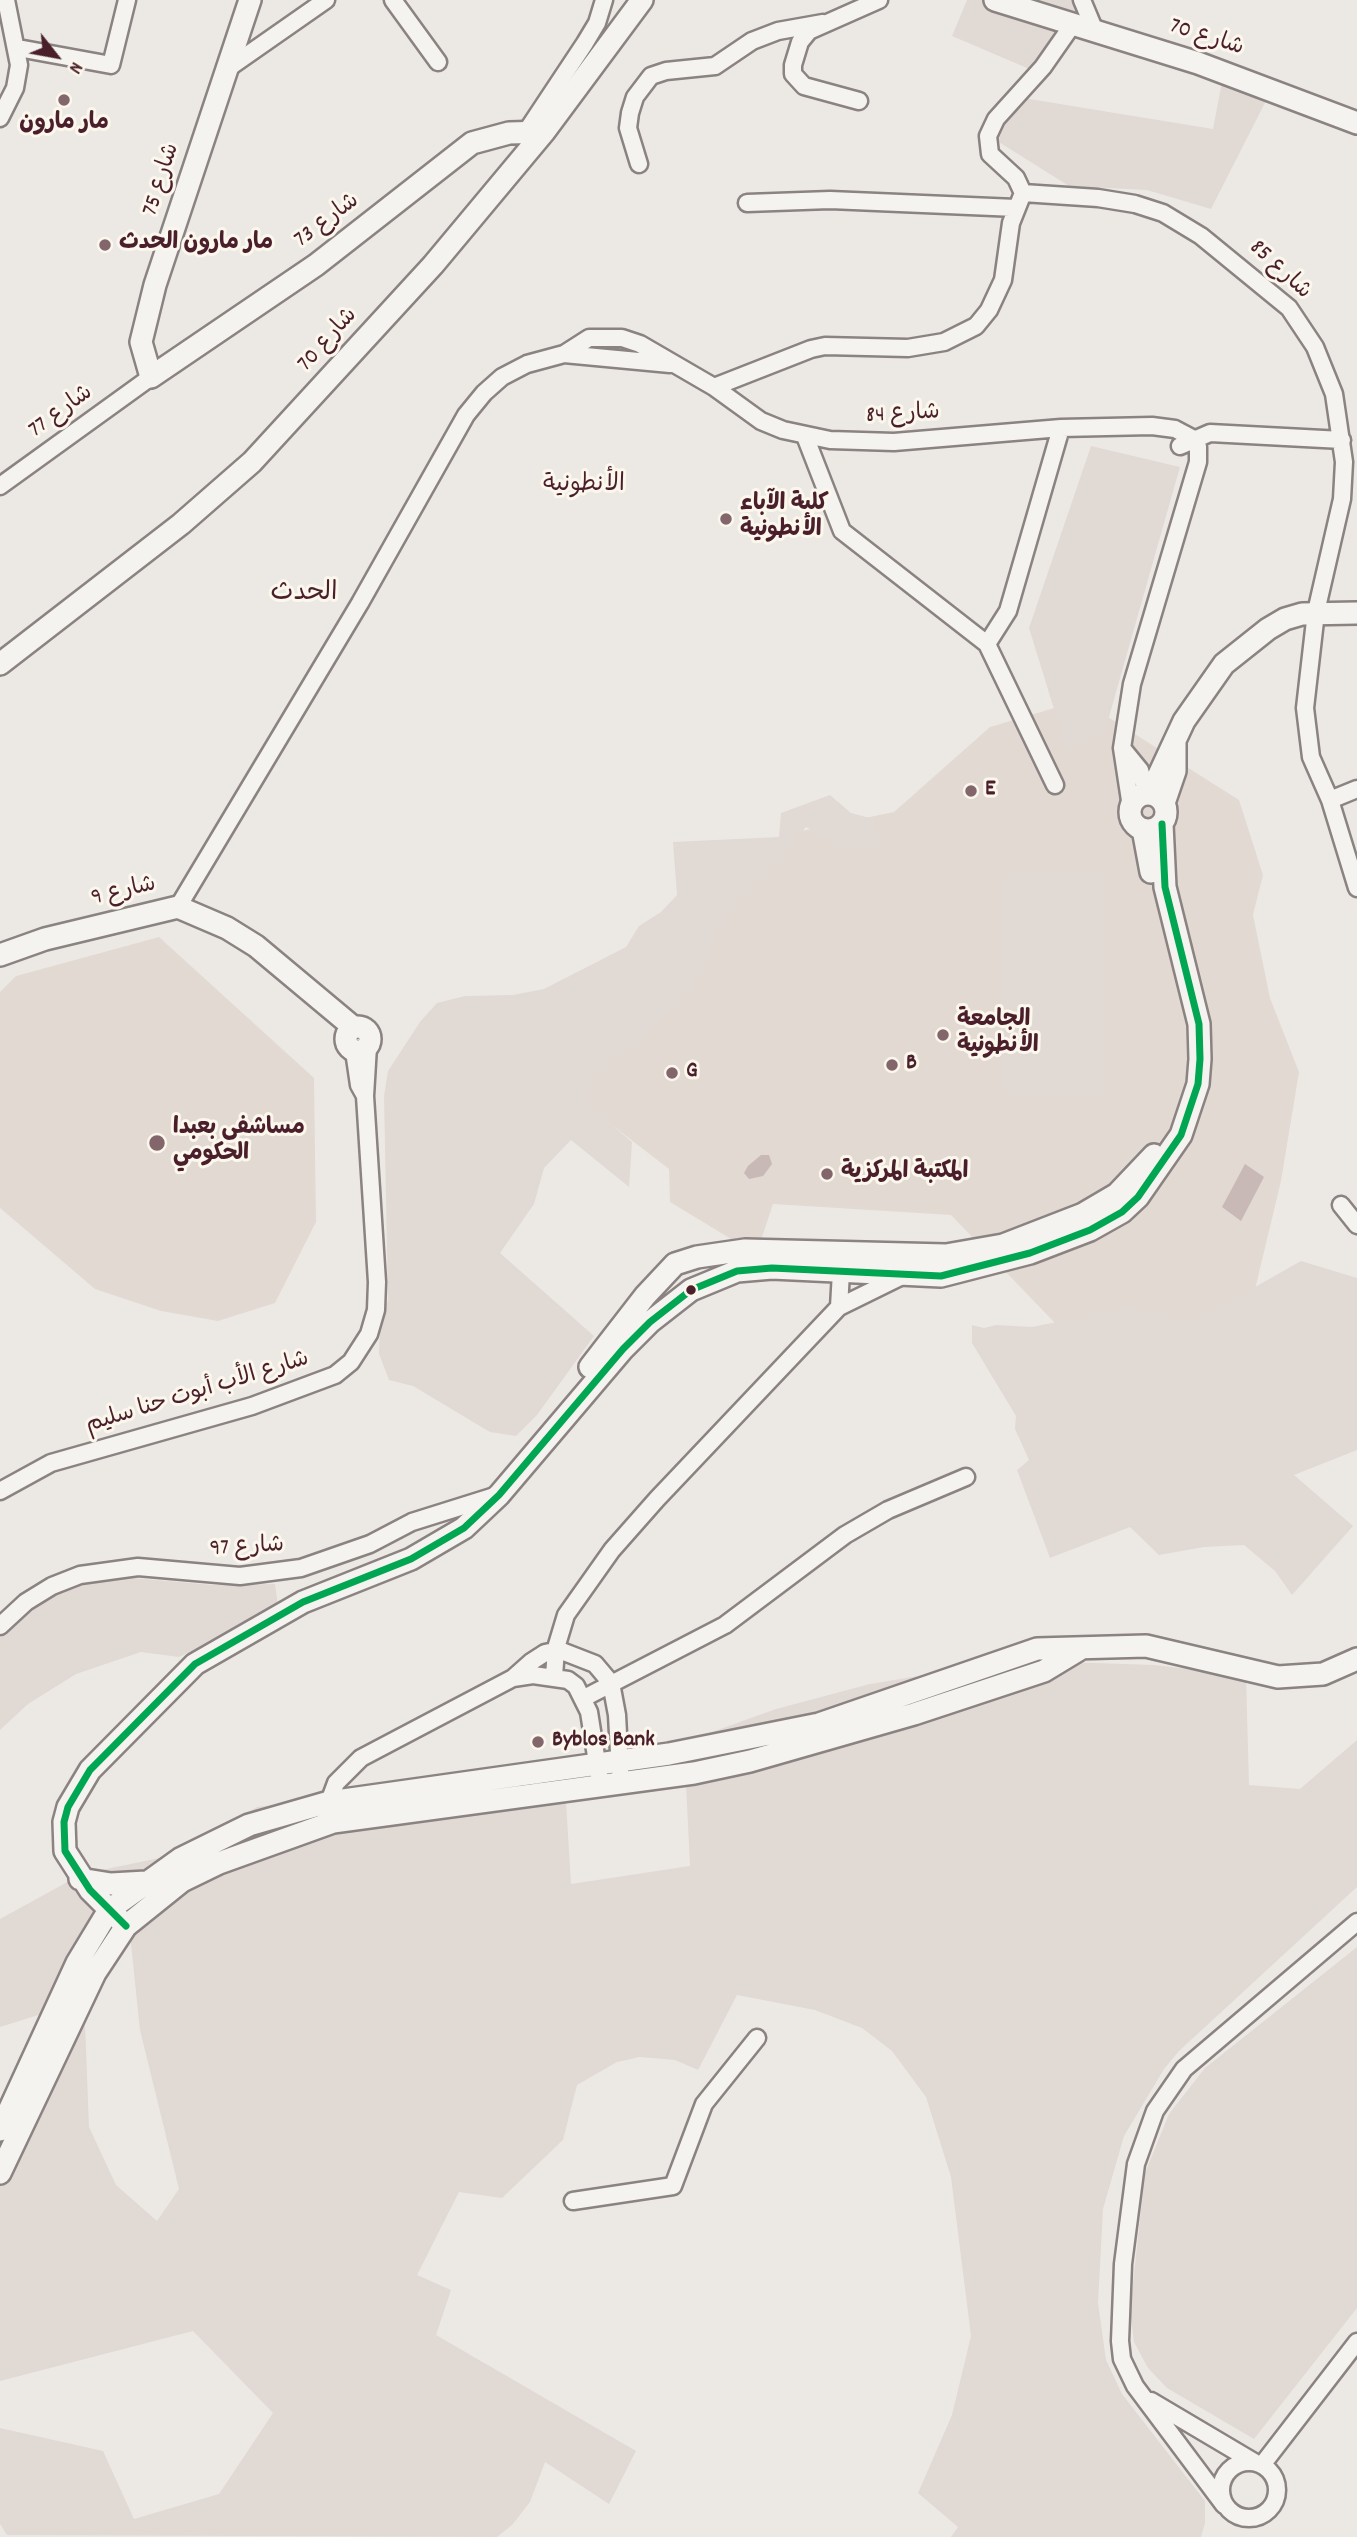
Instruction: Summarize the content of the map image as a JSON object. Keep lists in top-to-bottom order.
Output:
{
  "streets": {
    "street": [
      "شارع 70",
      "شارع 75",
      "شارع 73",
      "شارع 85",
      "شارع 77",
      "شارع 84",
      "شارع 9",
      "شارع الأب أبوت حنا سليم",
      "شارع 97"
    ]
  },
  "crossings": [
    ["شارع 70", "شارع 73"],
    ["شارع 75", "شارع 73"],
    ["شارع 75", "شارع 77"],
    ["شارع 73", "شارع 77"],
    ["شارع 84", "شارع 9"],
    ["شارع 9", "شارع الأب أبوت حنا سليم"]
  ],
  "districts": ["الأنطونية", "الحدث"],
  "places": [
    "مار مارون",
    "مار مارون الحدث",
    "كلية الآباء الأنطونية",
    "E",
    "الجامعة الأنطونية",
    "B",
    "G",
    "مساشفى بعبدا الحكومي",
    "المكتبة المركزية",
    "Byblos Bank"
  ],
  "north": "bottom right"
}
